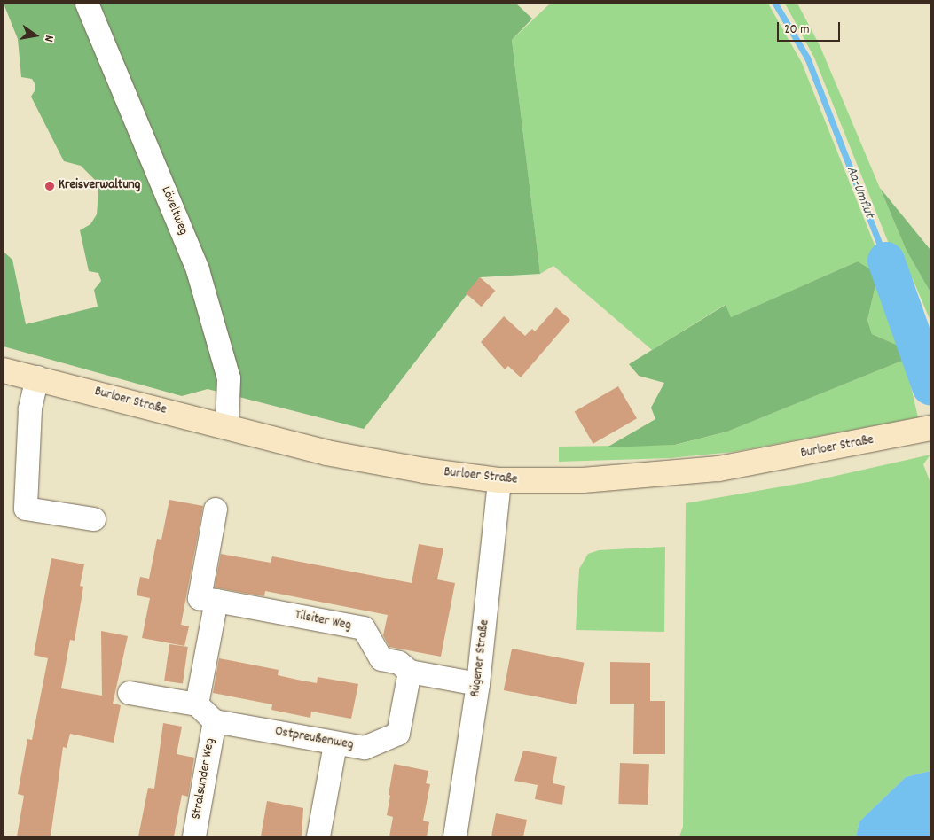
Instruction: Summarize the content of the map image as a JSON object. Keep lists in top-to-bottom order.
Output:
{
  "streets": {
    "main road": ["Burloer Straße"],
    "street": [
      "Löveltweg",
      "Tilsiter Weg",
      "Rügener Straße",
      "Ostpreußenweg",
      "Stralsunder Weg"
    ]
  },
  "crossings": [
    ["Löveltweg", "Burloer Straße"],
    ["Burloer Straße", "Rügener Straße"],
    ["Tilsiter Weg", "Ostpreußenweg"],
    ["Ostpreußenweg", "Stralsunder Weg"]
  ],
  "water": ["Aa-Umflut"],
  "places": ["Kreisverwaltung"],
  "scale_bar": "20 m",
  "north": "right"
}
